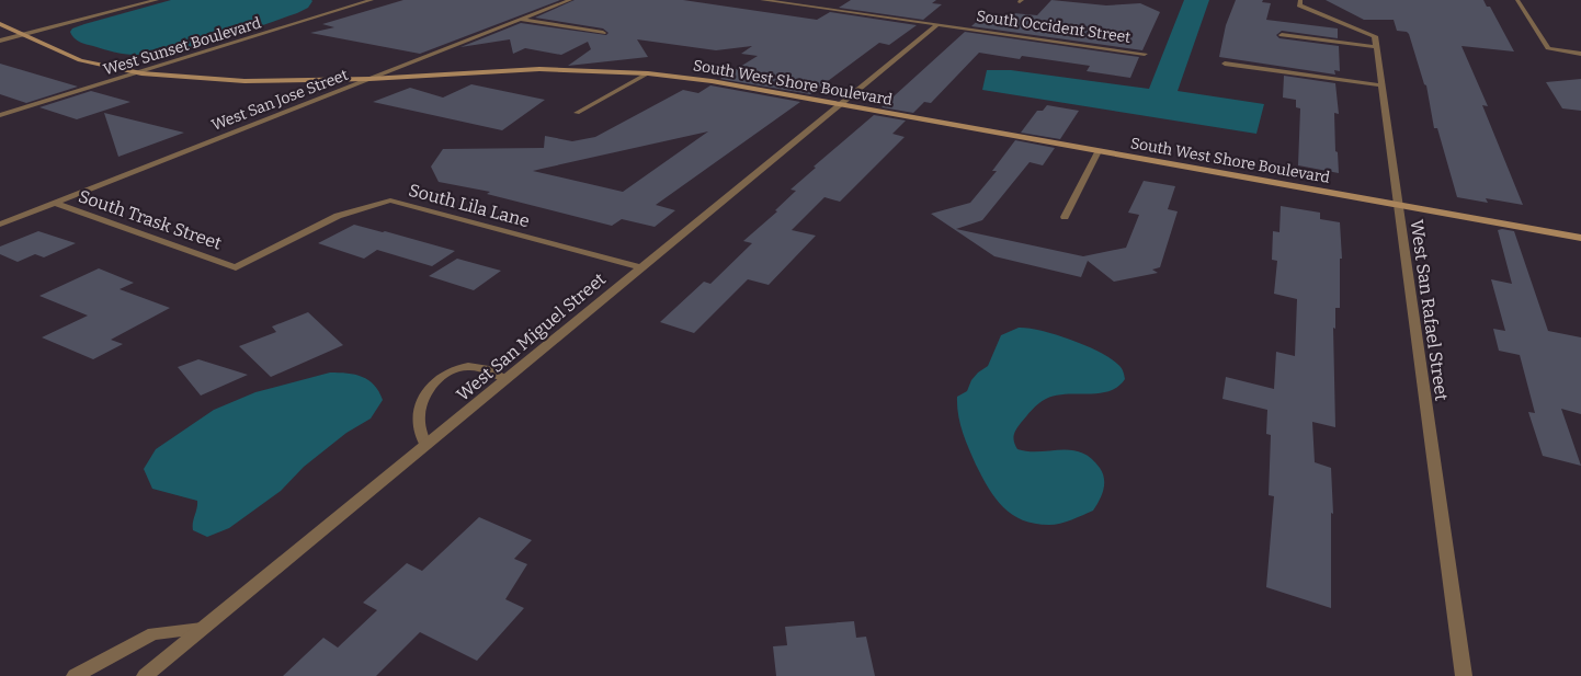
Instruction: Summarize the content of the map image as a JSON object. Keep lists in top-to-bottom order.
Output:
{
  "streets": {
    "street": [
      "South Occident Street",
      "West Sunset Boulevard",
      "South West Shore Boulevard",
      "West San Jose Street",
      "South Lila Lane",
      "South Trask Street",
      "West San Rafael Street",
      "West San Miguel Street"
    ]
  },
  "crossings": [
    ["South Occident Street", "West San Miguel Street"],
    ["West Sunset Boulevard", "South West Shore Boulevard"],
    ["South West Shore Boulevard", "West San Jose Street"],
    ["South West Shore Boulevard", "West San Rafael Street"],
    ["South West Shore Boulevard", "West San Miguel Street"],
    ["West San Jose Street", "South Trask Street"],
    ["South Lila Lane", "South Trask Street"],
    ["South Lila Lane", "West San Miguel Street"]
  ]
}
